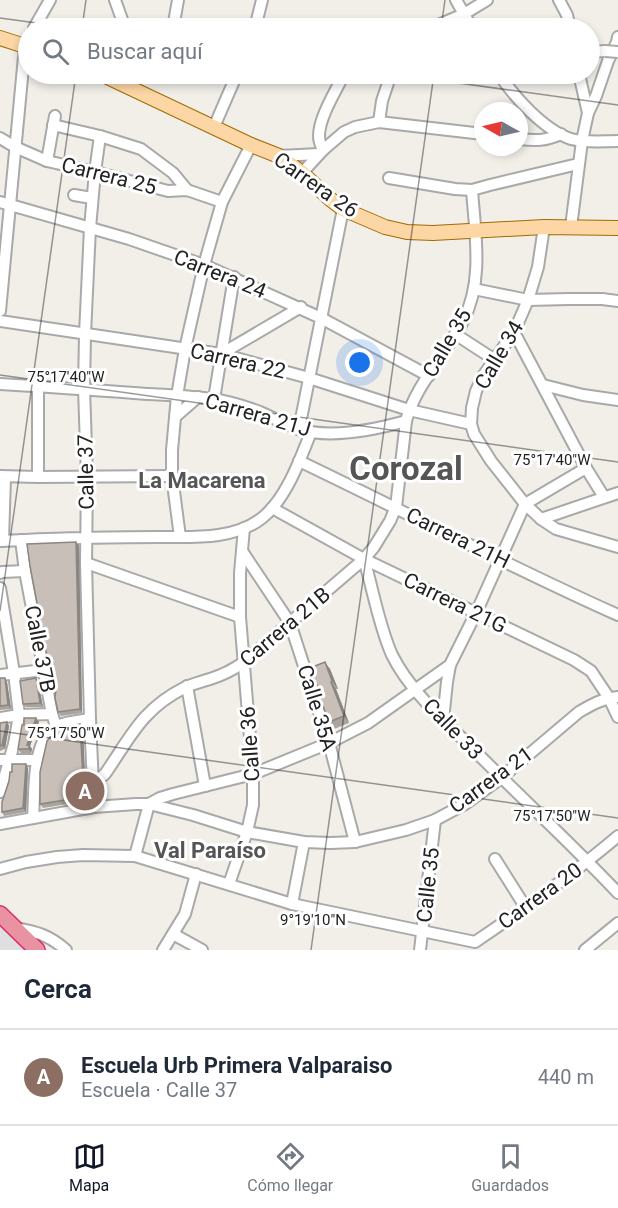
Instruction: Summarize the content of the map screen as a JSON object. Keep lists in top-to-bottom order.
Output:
{
  "streets": {
    "main road": ["Carrera 26"],
    "street": [
      "Carrera 25",
      "Carrera 24",
      "Calle 35",
      "Calle 34",
      "Carrera 22",
      "Carrera 21J",
      "Calle 37",
      "Carrera 21H",
      "Carrera 21G",
      "Carrera 21B",
      "Calle 37B",
      "Calle 35A",
      "Calle 33",
      "Calle 36",
      "Carrera 21",
      "Carrera 20"
    ]
  },
  "crossings": [
    ["Carrera 25", "Calle 37"],
    ["Carrera 26", "Calle 35"],
    ["Carrera 26", "Calle 34"],
    ["Carrera 24", "Calle 35"],
    ["Carrera 24", "Calle 37"],
    ["Calle 35", "Carrera 22"],
    ["Calle 35", "Carrera 21J"],
    ["Calle 35", "Carrera 21B"],
    ["Calle 35", "Carrera 21"],
    ["Calle 35", "Carrera 20"],
    ["Calle 34", "Carrera 22"],
    ["Carrera 22", "Carrera 21J"],
    ["Carrera 22", "Calle 37"],
    ["Carrera 22", "Carrera 21B"],
    ["Carrera 21J", "Calle 37"],
    ["Carrera 21J", "Carrera 21B"],
    ["Calle 37", "Carrera 21B"],
    ["Calle 37", "Carrera 21"],
    ["Carrera 21H", "Carrera 21B"],
    ["Carrera 21G", "Carrera 21B"],
    ["Carrera 21G", "Calle 33"],
    ["Carrera 21G", "Carrera 21"],
    ["Carrera 21B", "Calle 35A"],
    ["Carrera 21B", "Calle 33"],
    ["Carrera 21B", "Calle 36"],
    ["Calle 35A", "Calle 36"],
    ["Calle 35A", "Carrera 21"],
    ["Calle 33", "Carrera 21"],
    ["Calle 33", "Carrera 20"],
    ["Calle 36", "Carrera 21"],
    ["Calle 36", "Carrera 20"]
  ],
  "districts": ["Corozal", "La Macarena", "Val Paraíso"],
  "north": "left",
  "page": {
    "search": "Buscar aquí",
    "pins": "A",
    "heading": "Cerca",
    "list": [
      {
        "mark": "A",
        "name": "Escuela Urb Primera Valparaiso",
        "note": "Escuela · Calle 37",
        "value": "440 m"
      }
    ],
    "nav": ["Mapa", "Cómo llegar", "Guardados"]
  },
  "coordinates": ["75°17'40\"W", "75°17'50\"W", "9°19'10\"N"]
}
